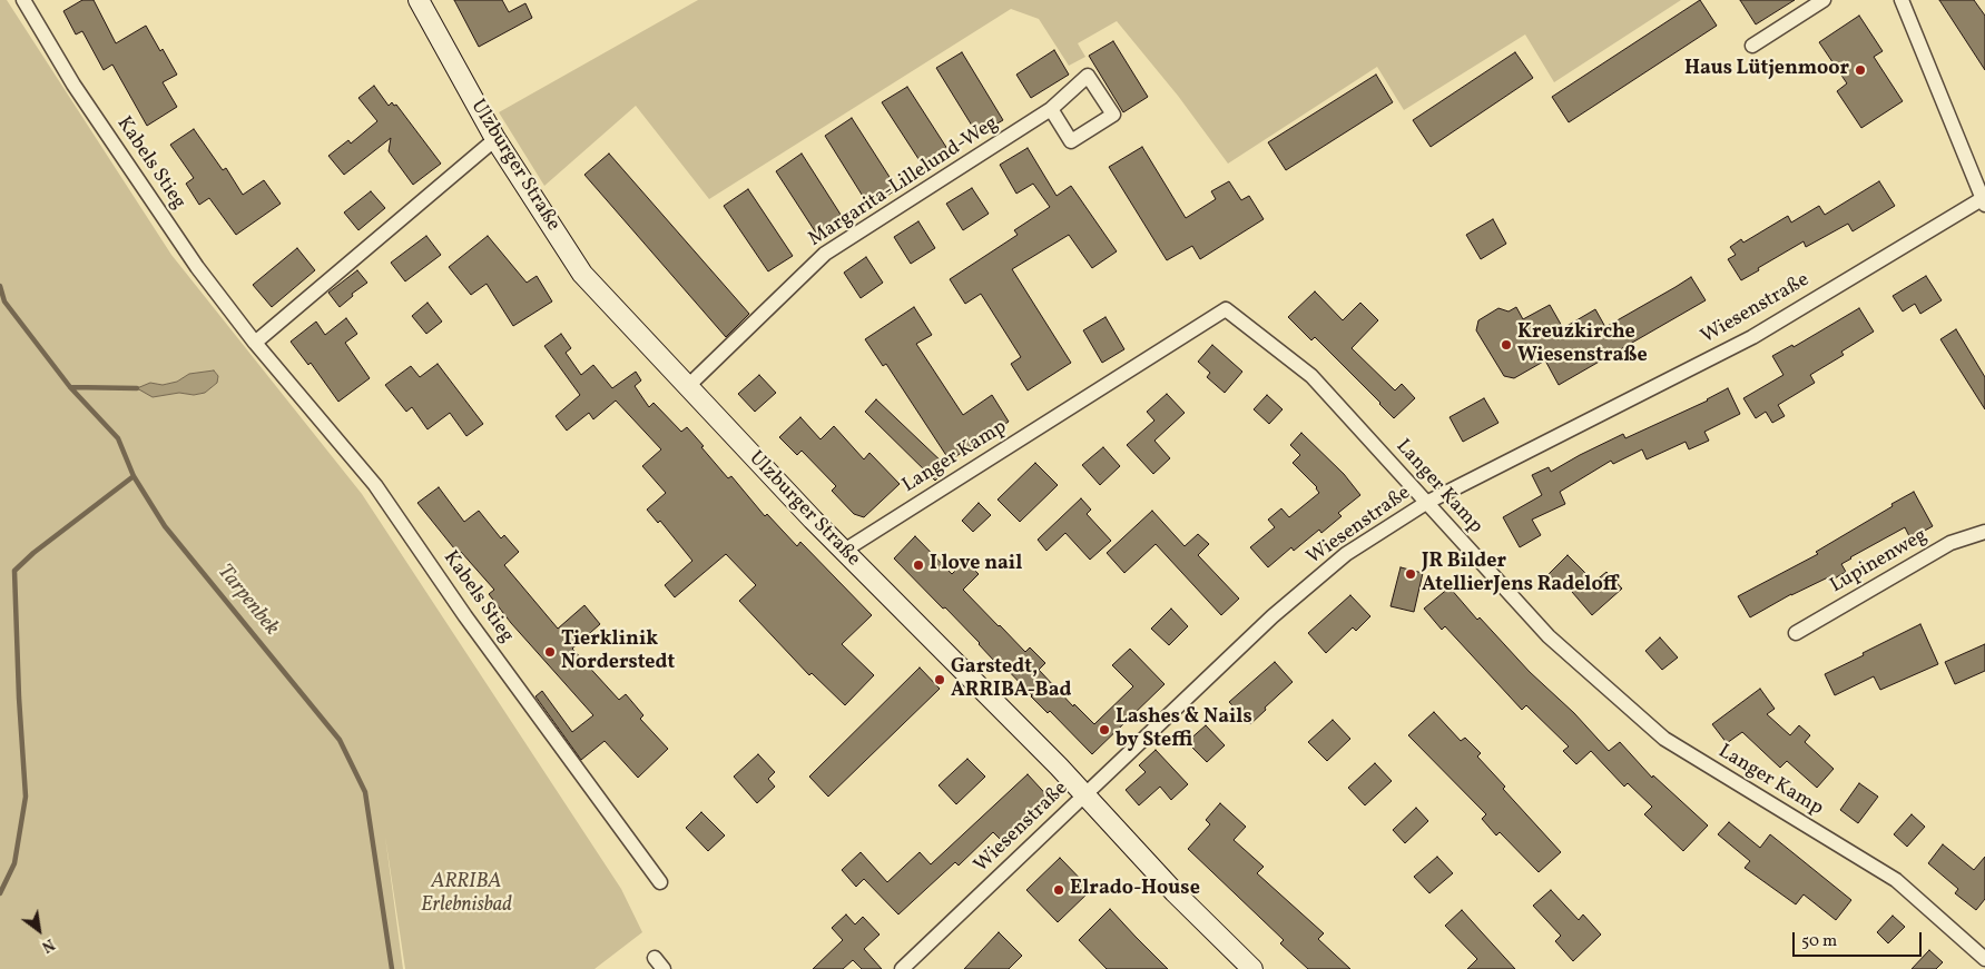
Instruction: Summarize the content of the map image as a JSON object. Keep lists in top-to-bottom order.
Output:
{
  "streets": {
    "main road": ["Ulzburger Straße"],
    "street": [
      "Kabels Stieg",
      "Margarita-Lillelund-Weg",
      "Wiesenstraße",
      "Langer Kamp",
      "Lupinenweg"
    ]
  },
  "crossings": [
    ["Ulzburger Straße", "Margarita-Lillelund-Weg"],
    ["Ulzburger Straße", "Wiesenstraße"],
    ["Ulzburger Straße", "Langer Kamp"],
    ["Wiesenstraße", "Langer Kamp"]
  ],
  "water": ["Tarpenbek"],
  "parks": ["ARRIBA Erlebnisbad"],
  "places": [
    "Haus Lütjenmoor",
    "Kreuzkirche Wiesenstraße",
    "I love nail",
    "JR Bilder AtellierJens Radeloff",
    "Tierklinik Norderstedt",
    "Garstedt, ARRIBA-Bad",
    "Lashes & Nails by Steffi",
    "Elrado-House"
  ],
  "scale_bar": "50 m",
  "north": "bottom right"
}
